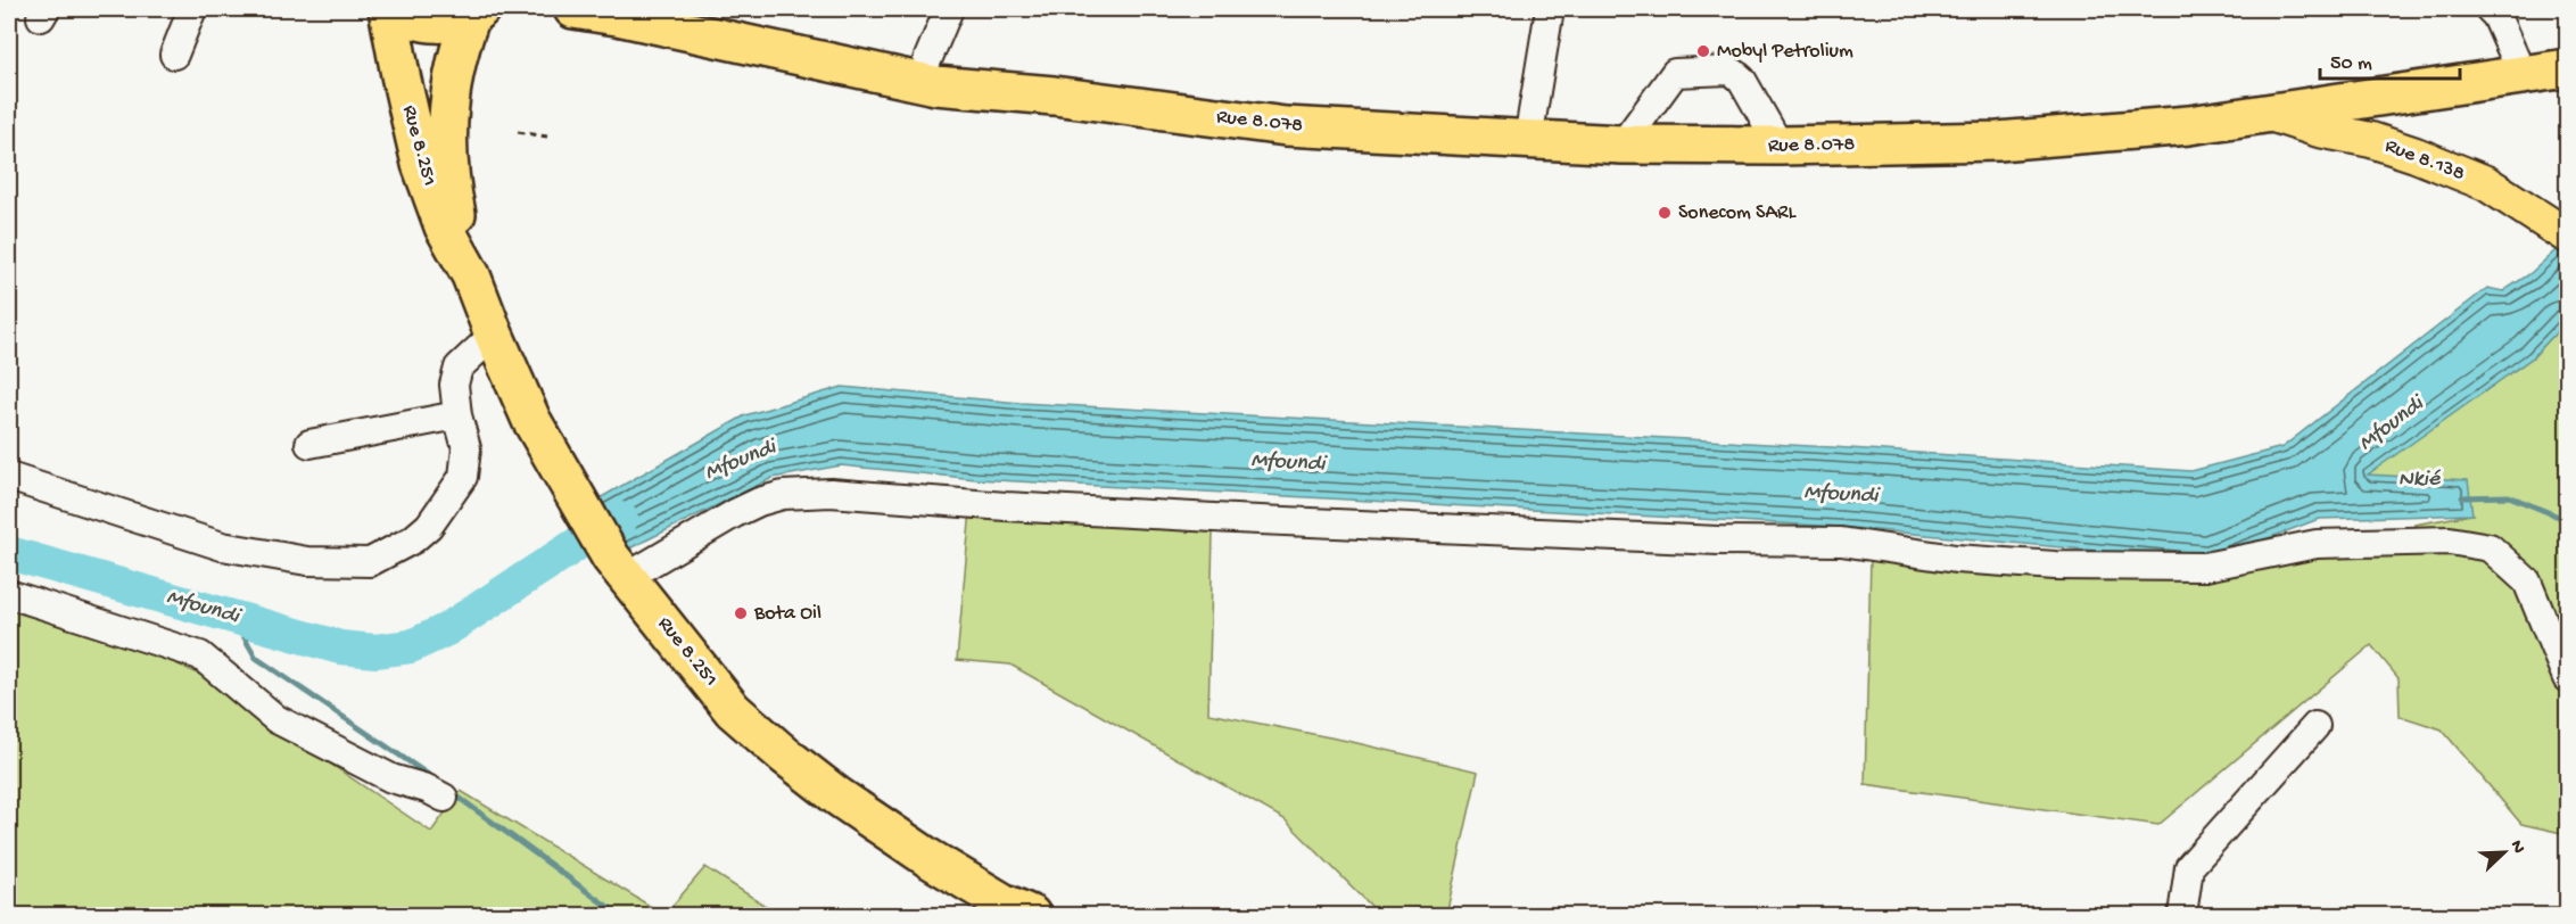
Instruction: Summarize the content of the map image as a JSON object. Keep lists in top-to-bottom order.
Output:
{
  "streets": {
    "highway": ["Rue 8.078", "Rue 8.251"],
    "main road": ["Rue 8.138"]
  },
  "crossings": [
    ["Rue 8.078", "Rue 8.138"]
  ],
  "water": ["Mfoundi", "Nkié"],
  "places": ["Mobyl Petrolium", "Sonecom SARL", "Bota Oil"],
  "scale_bar": "50 m",
  "north": "top right"
}
